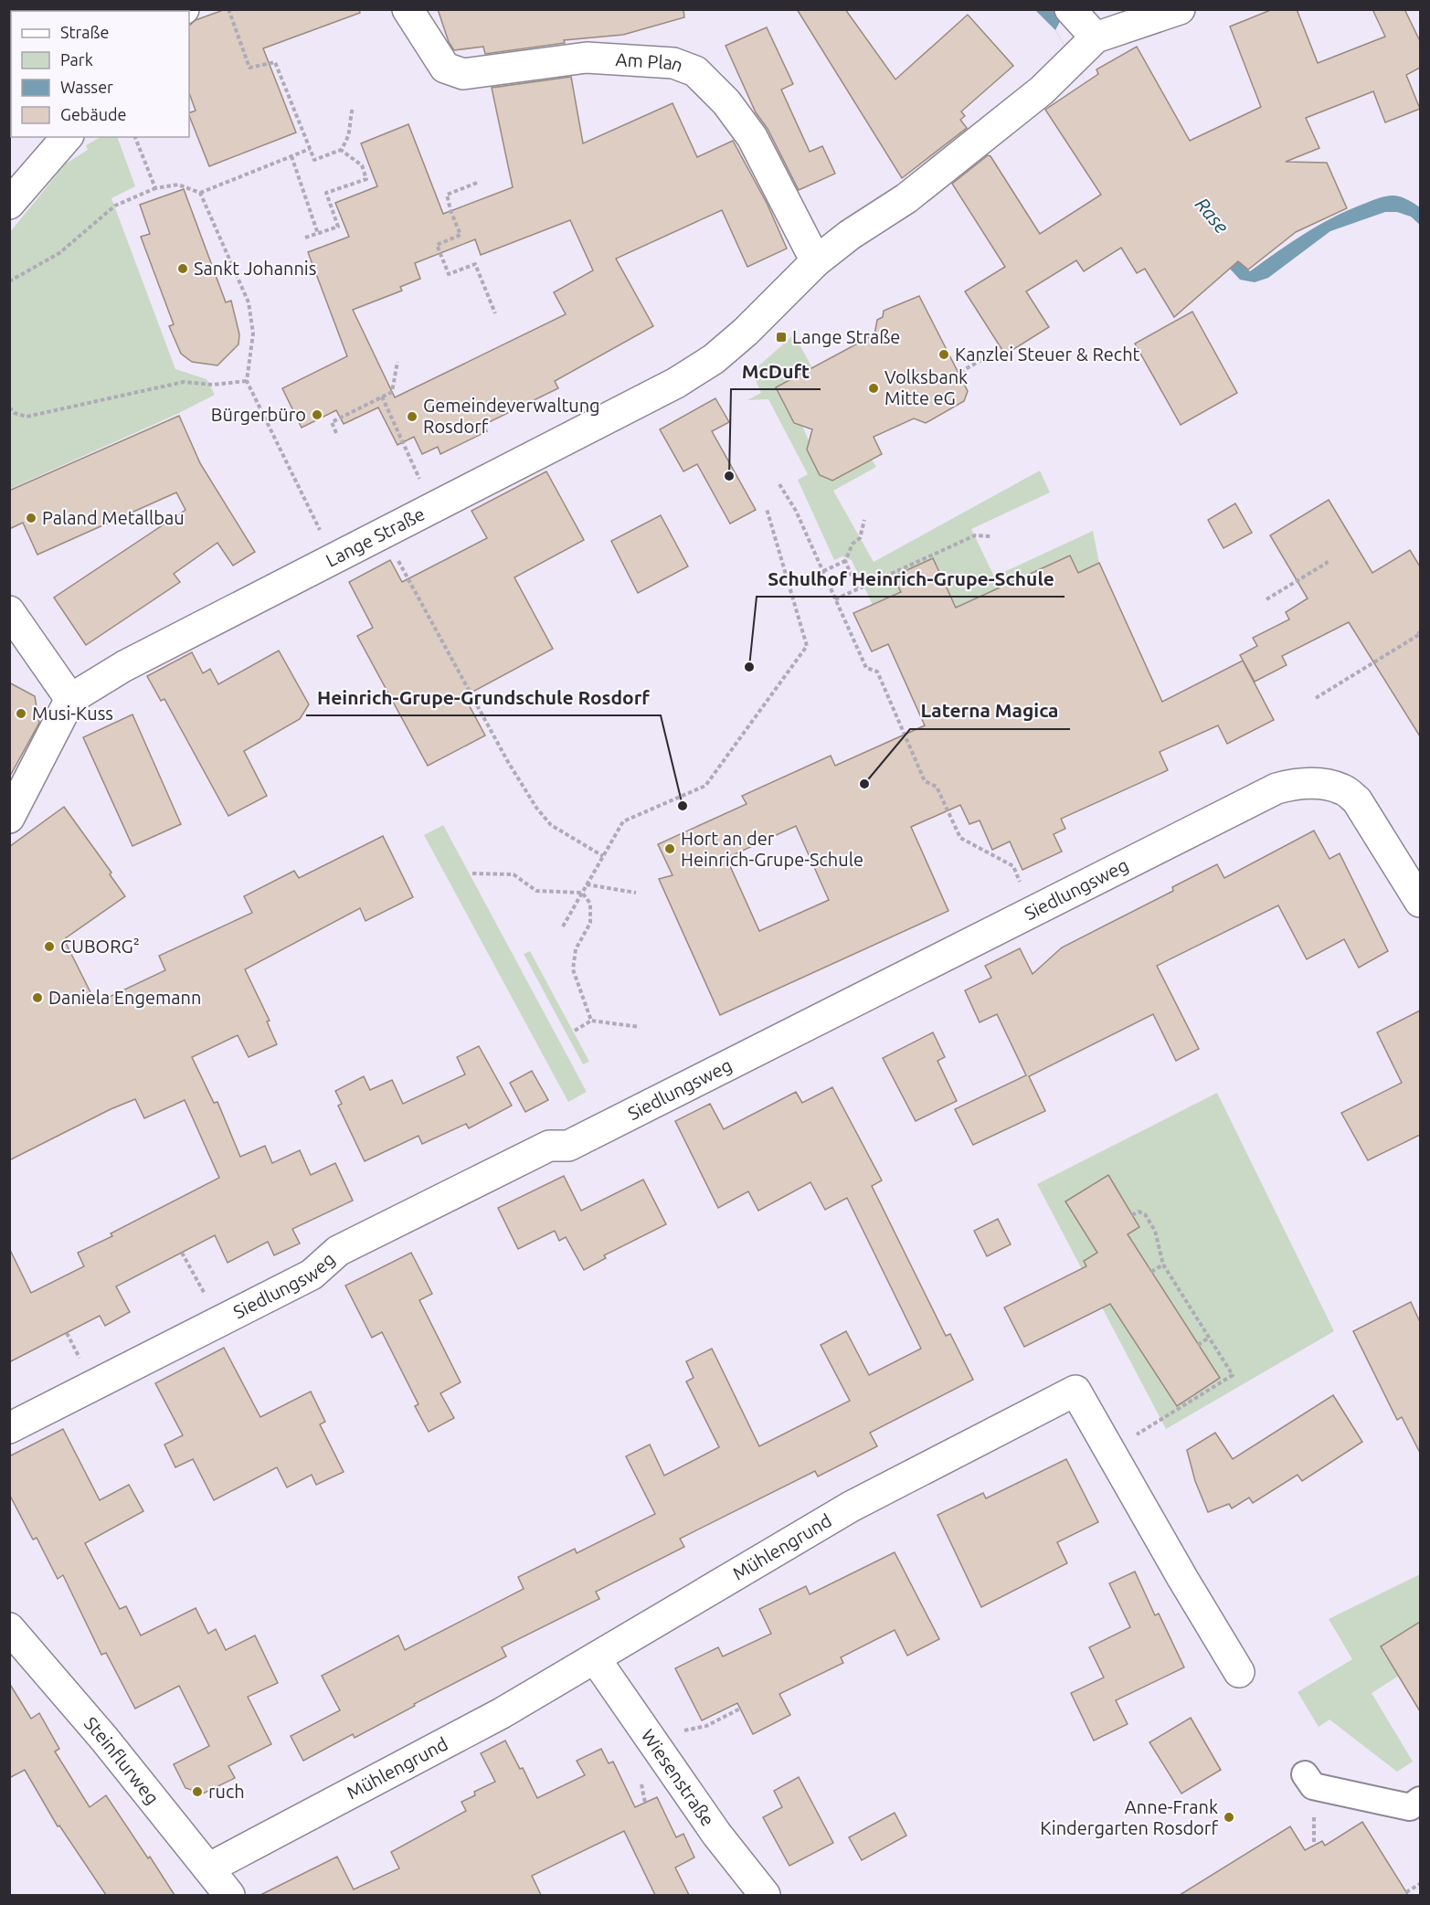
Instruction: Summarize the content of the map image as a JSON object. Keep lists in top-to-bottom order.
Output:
{
  "streets": {
    "street": [
      "Am Plan",
      "Lange Straße",
      "Siedlungsweg",
      "Mühlengrund",
      "Steinflurweg",
      "Wiesenstraße"
    ]
  },
  "crossings": [
    ["Am Plan", "Lange Straße"],
    ["Mühlengrund", "Steinflurweg"],
    ["Mühlengrund", "Wiesenstraße"]
  ],
  "water": ["Rase"],
  "places": {
    "other": [
      "Sankt Johannis",
      "Kanzlei Steuer & Recht",
      "Volksbank Mitte eG",
      "Bürgerbüro",
      "Gemeindeverwaltung Rosdorf",
      "McDuft",
      "Paland Metallbau",
      "Schulhof Heinrich-Grupe-Schule",
      "Musi-Kuss",
      "Laterna Magica",
      "Heinrich-Grupe-Grundschule Rosdorf",
      "Hort an der Heinrich-Grupe-Schule",
      "CUBORG²",
      "Daniela Engemann",
      "ruch",
      "Anne-Frank Kindergarten Rosdorf"
    ],
    "transit": ["Lange Straße"]
  },
  "legend": [
    "Straße",
    "Park",
    "Wasser",
    "Gebäude"
  ]
}
